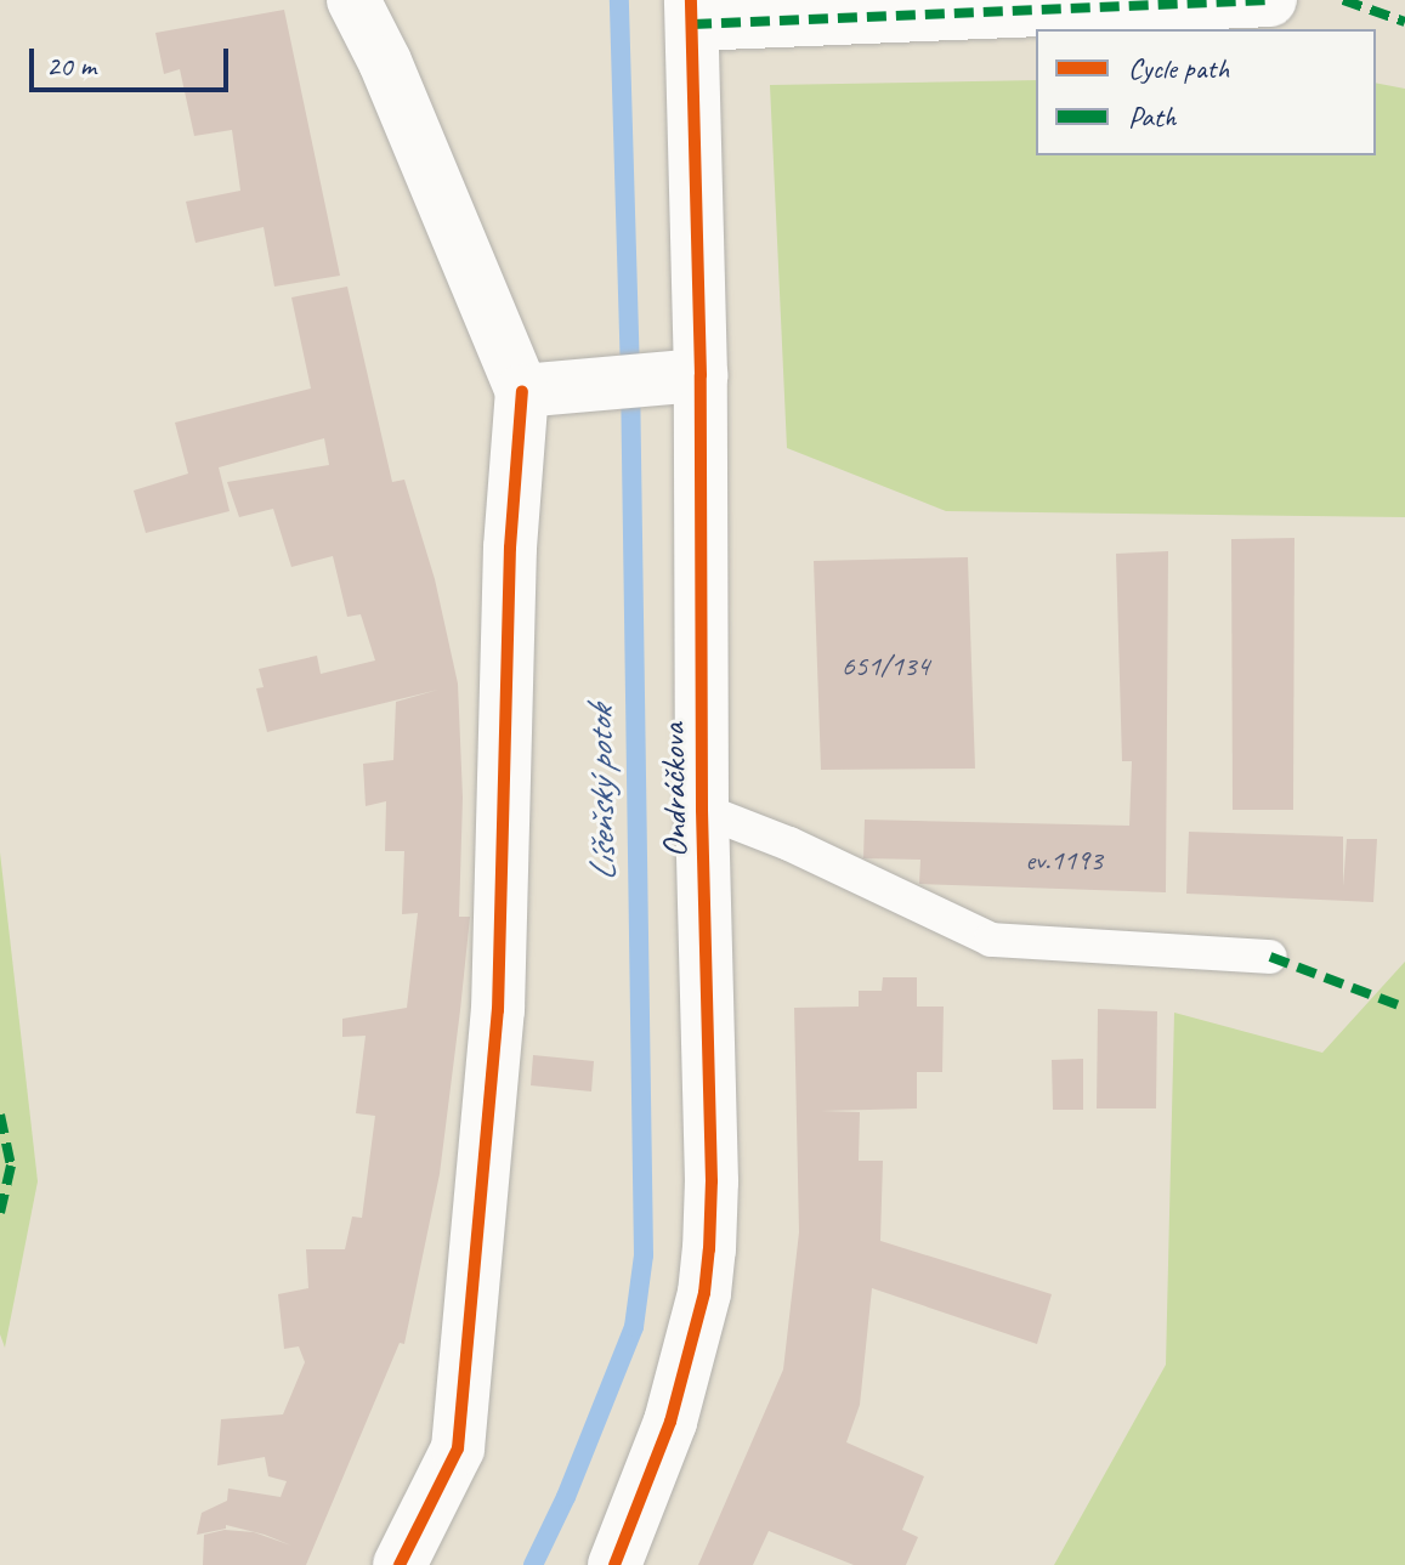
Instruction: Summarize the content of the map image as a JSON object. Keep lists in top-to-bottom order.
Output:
{
  "streets": {
    "street": ["Ondráčkova"]
  },
  "water": ["Líšeňský potok"],
  "house_numbers": ["651/134", "ev.1193"],
  "legend": ["Cycle path", "Path"],
  "scale_bar": "20 m"
}
